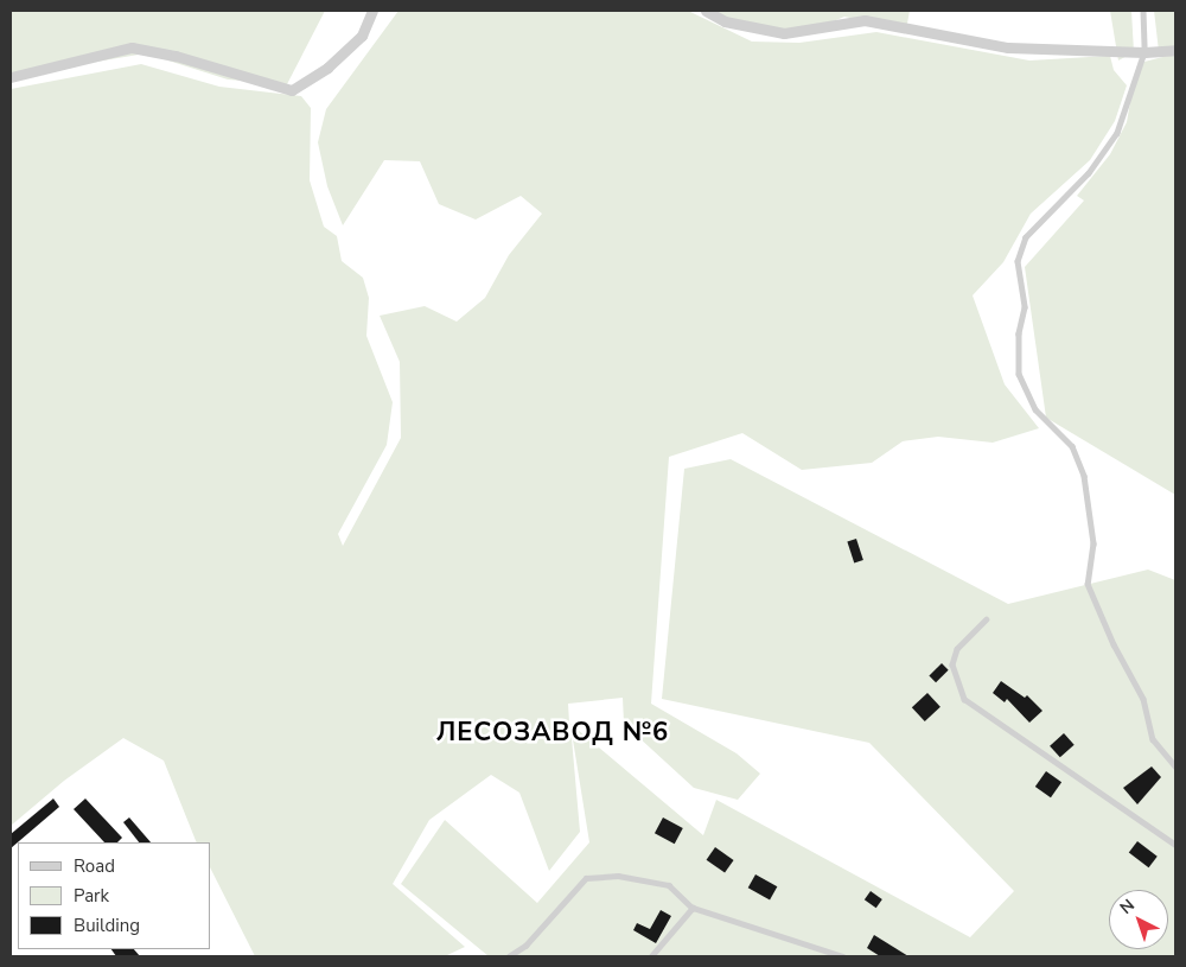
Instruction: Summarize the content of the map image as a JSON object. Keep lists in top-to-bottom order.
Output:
{
  "districts": ["ЛЕСОЗАВОД №6"],
  "legend": ["Road", "Park", "Building"],
  "north": "top left"
}
